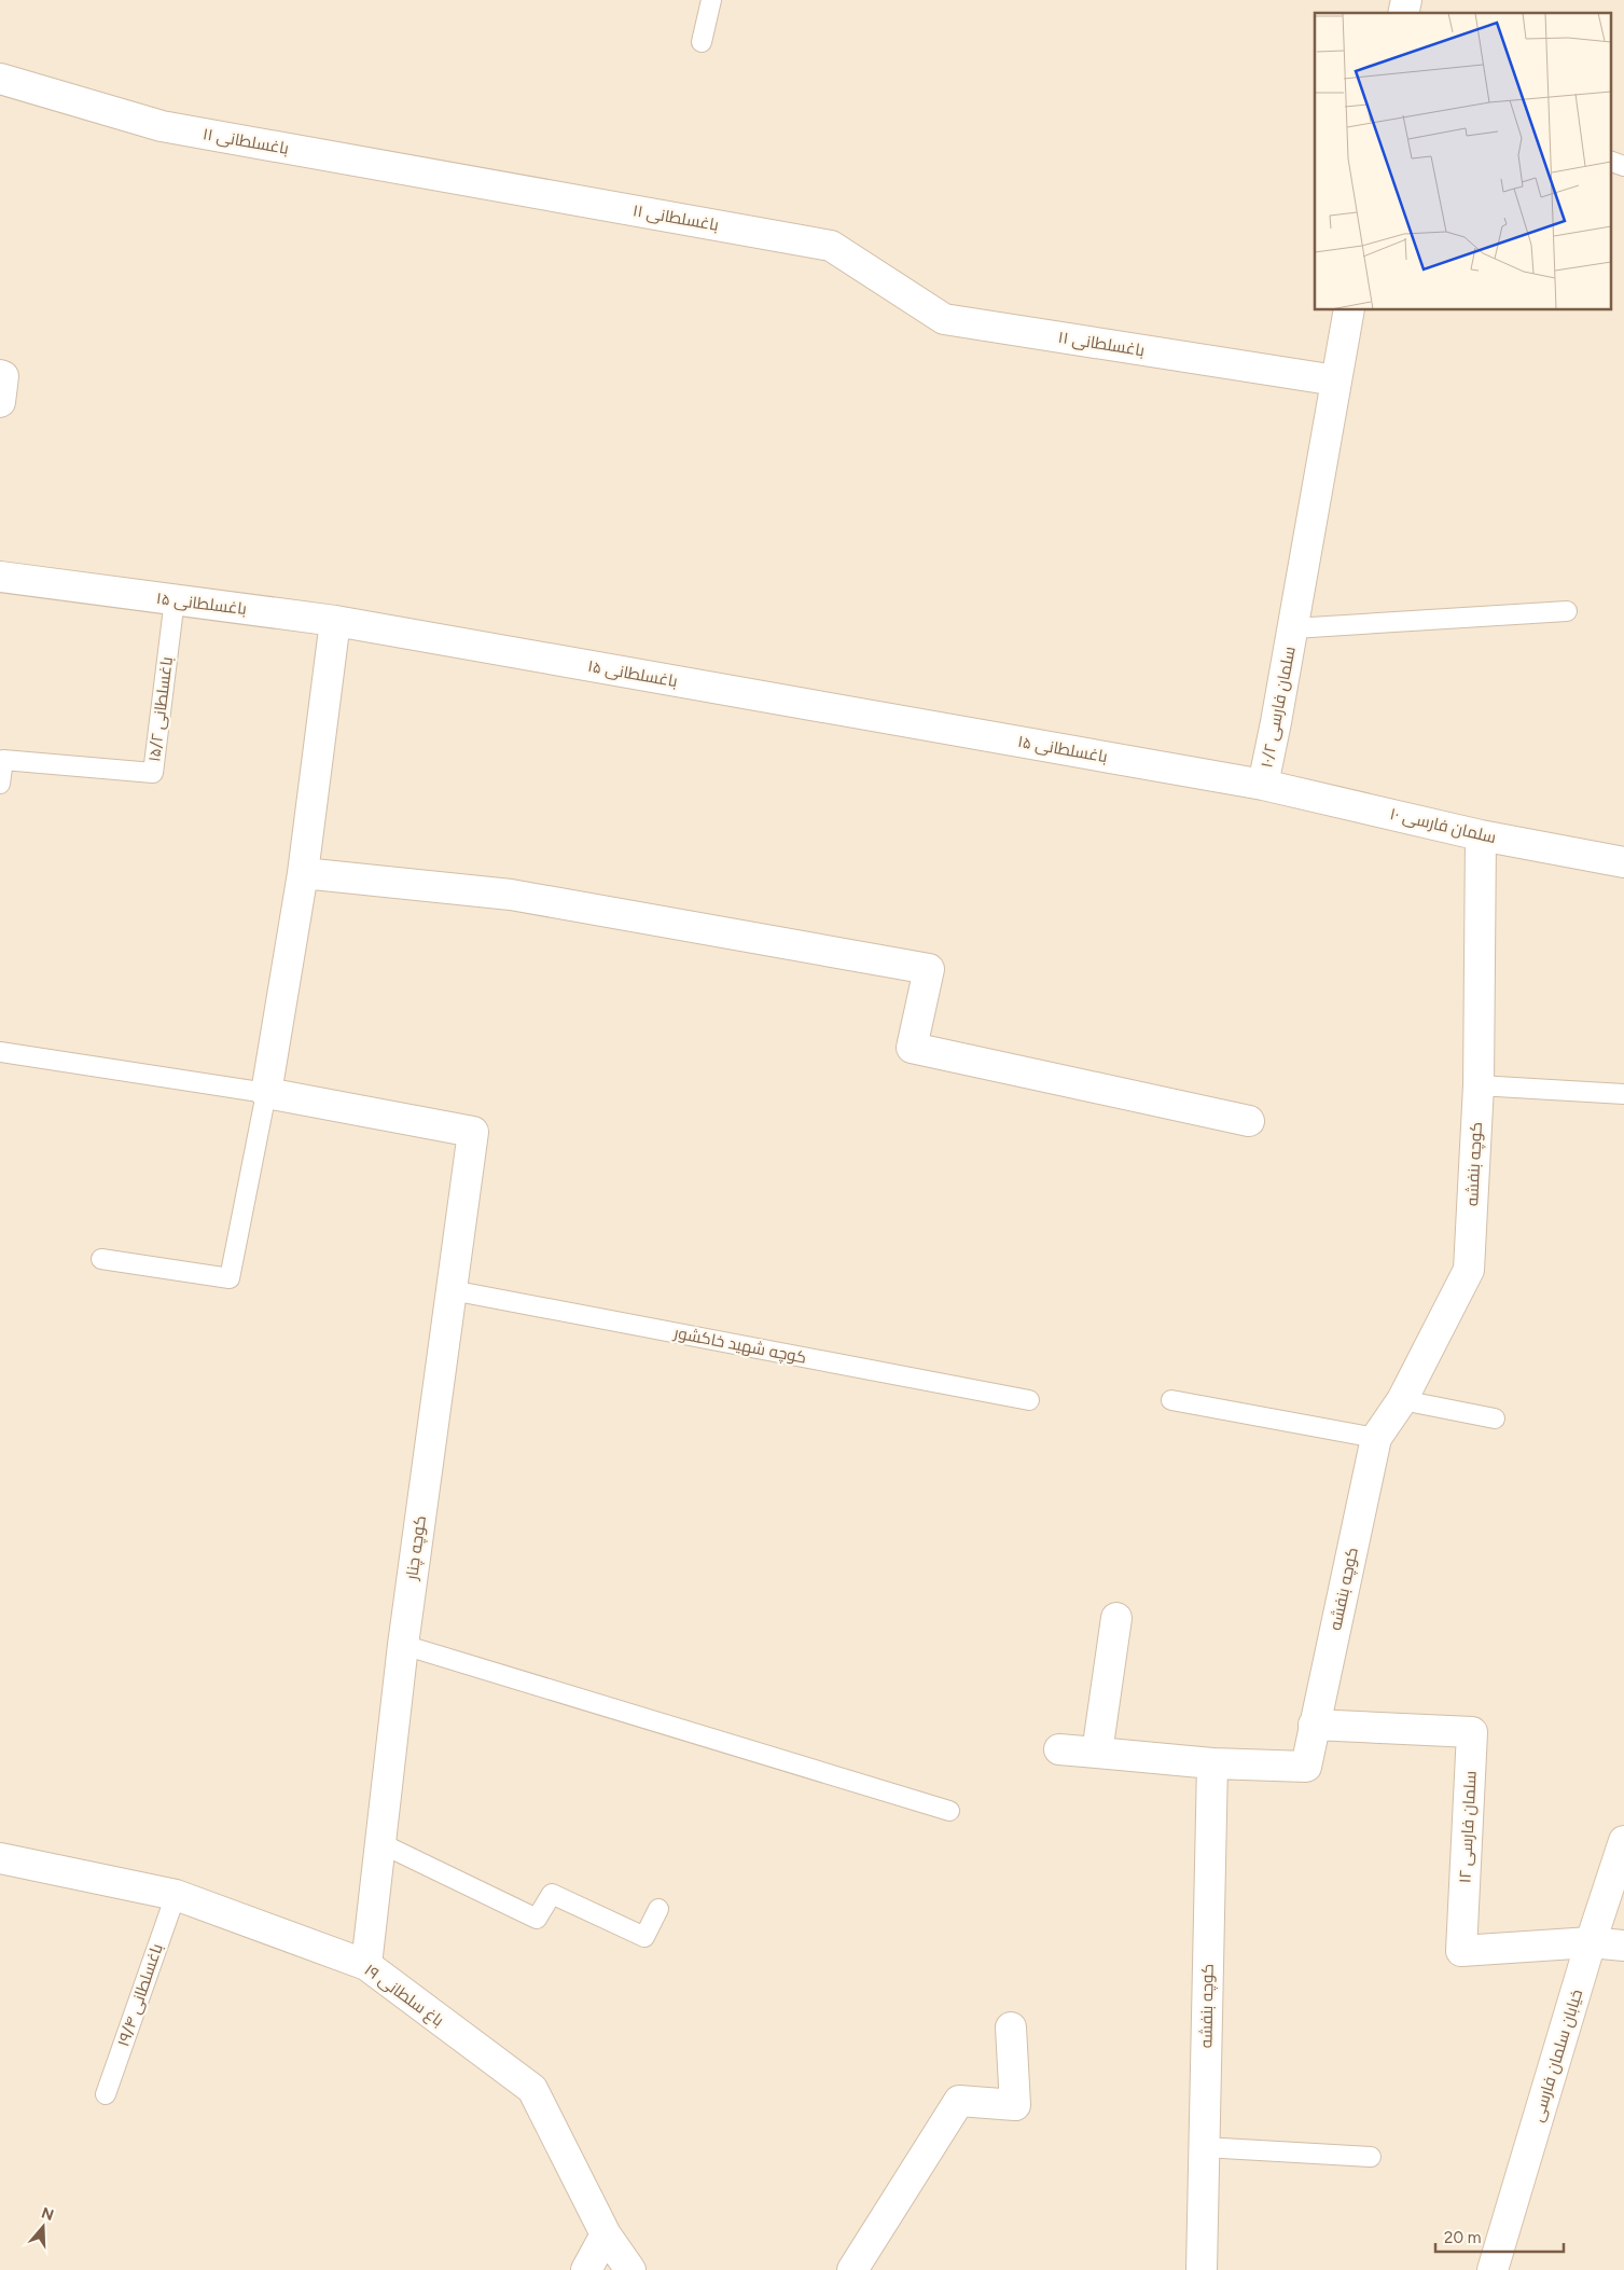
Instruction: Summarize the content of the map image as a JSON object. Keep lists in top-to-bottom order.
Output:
{
  "streets": {
    "street": [
      "باغسلطانی ۱۱",
      "باغسلطانی ۱۵",
      "سلمان فارسی ۱۰/۲",
      "سلمان فارسی ۱۰",
      "کوچه بنفشه",
      "کوچه چنار",
      "سلمان فارسی ۱۲",
      "باغ سلطانی ۱۹",
      "خیابان سلمان فارسی"
    ],
    "lane": ["باغسلطانی ۱۵/۲", "کوچه شهید خاکشور", "باغسلطانی ۱۹/۴"]
  },
  "crossings": [
    ["باغسلطانی ۱۱", "سلمان فارسی ۱۰/۲"],
    ["باغسلطانی ۱۵", "سلمان فارسی ۱۰/۲"],
    ["باغسلطانی ۱۵", "باغسلطانی ۱۵/۲"],
    ["باغسلطانی ۱۵", "سلمان فارسی ۱۰"],
    ["سلمان فارسی ۱۰/۲", "سلمان فارسی ۱۰"],
    ["سلمان فارسی ۱۰", "کوچه بنفشه"],
    ["کوچه بنفشه", "سلمان فارسی ۱۲"],
    ["کوچه شهید خاکشور", "کوچه چنار"],
    ["کوچه چنار", "باغ سلطانی ۱۹"],
    ["سلمان فارسی ۱۲", "خیابان سلمان فارسی"],
    ["باغسلطانی ۱۹/۴", "باغ سلطانی ۱۹"]
  ],
  "scale_bar": "20 m",
  "north": "top"
}
